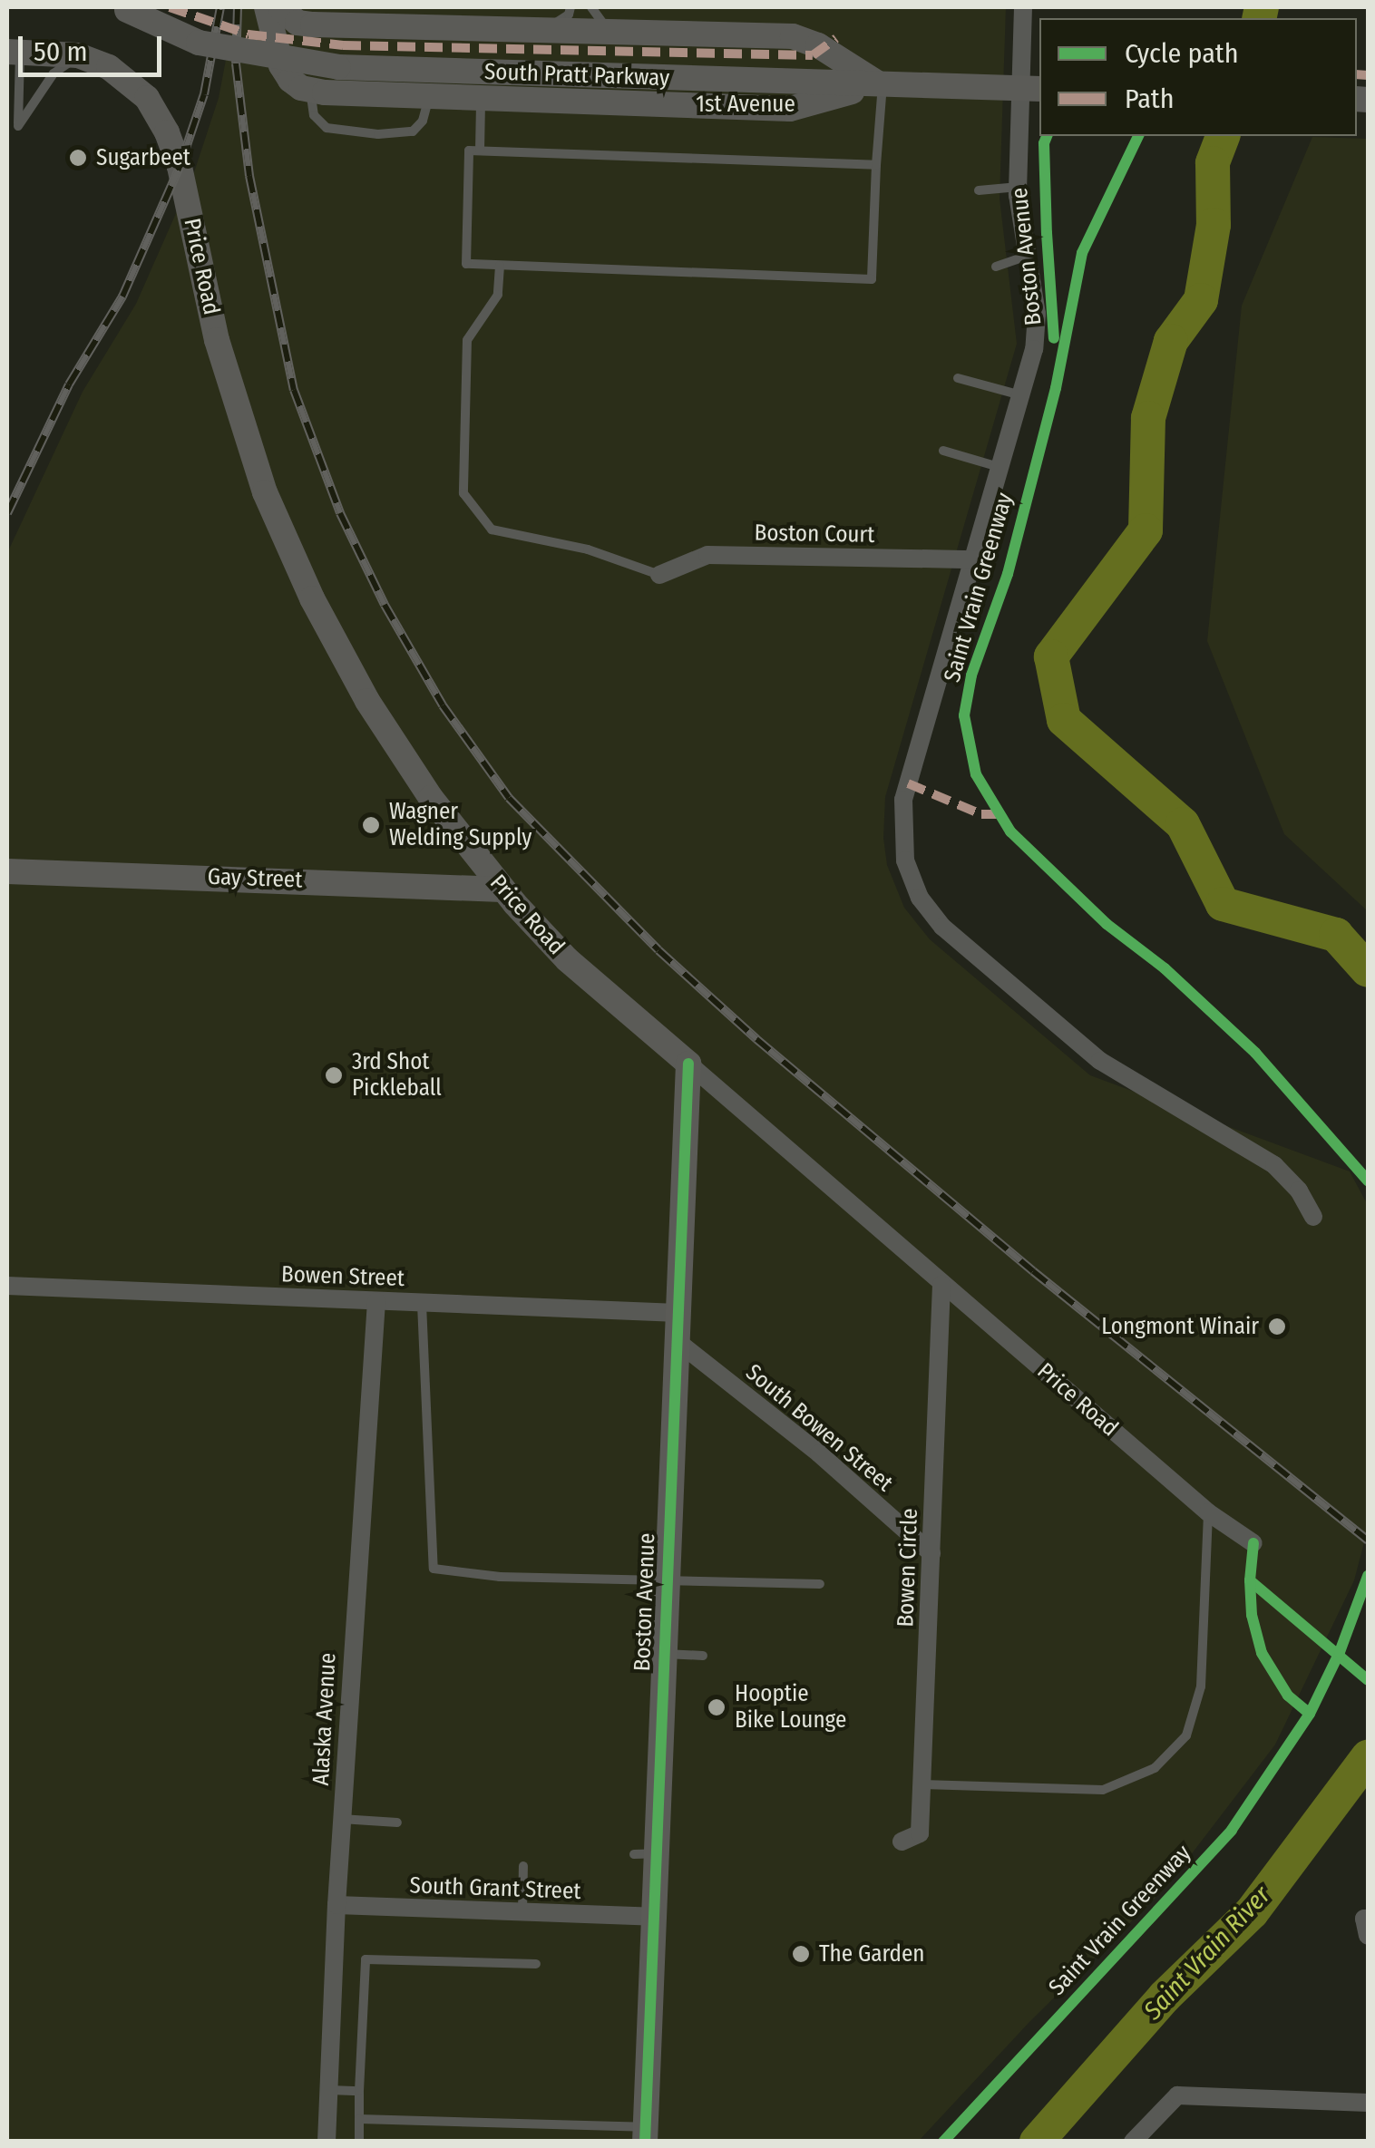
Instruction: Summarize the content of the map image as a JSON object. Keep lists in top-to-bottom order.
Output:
{
  "streets": {
    "street": [
      "South Pratt Parkway",
      "1st Avenue",
      "Boston Avenue",
      "Price Road",
      "Boston Court",
      "Gay Street",
      "Bowen Street",
      "South Bowen Street",
      "Bowen Circle",
      "Alaska Avenue",
      "South Grant Street"
    ],
    "cycle path": ["Saint Vrain Greenway"]
  },
  "crossings": [
    ["South Pratt Parkway", "1st Avenue"],
    ["South Pratt Parkway", "Boston Avenue"],
    ["Boston Avenue", "Price Road"],
    ["Boston Avenue", "Boston Court"],
    ["Boston Avenue", "Bowen Street"],
    ["Boston Avenue", "South Bowen Street"],
    ["Boston Avenue", "South Grant Street"],
    ["Price Road", "Gay Street"],
    ["Price Road", "Bowen Circle"],
    ["Bowen Street", "Alaska Avenue"],
    ["South Bowen Street", "Bowen Circle"],
    ["Alaska Avenue", "South Grant Street"]
  ],
  "water": ["Saint Vrain River"],
  "places": [
    "Sugarbeet",
    "Wagner Welding Supply",
    "3rd Shot Pickleball",
    "Longmont Winair",
    "Hooptie Bike Lounge",
    "The Garden"
  ],
  "legend": ["Cycle path", "Path"],
  "scale_bar": "50 m"
}
